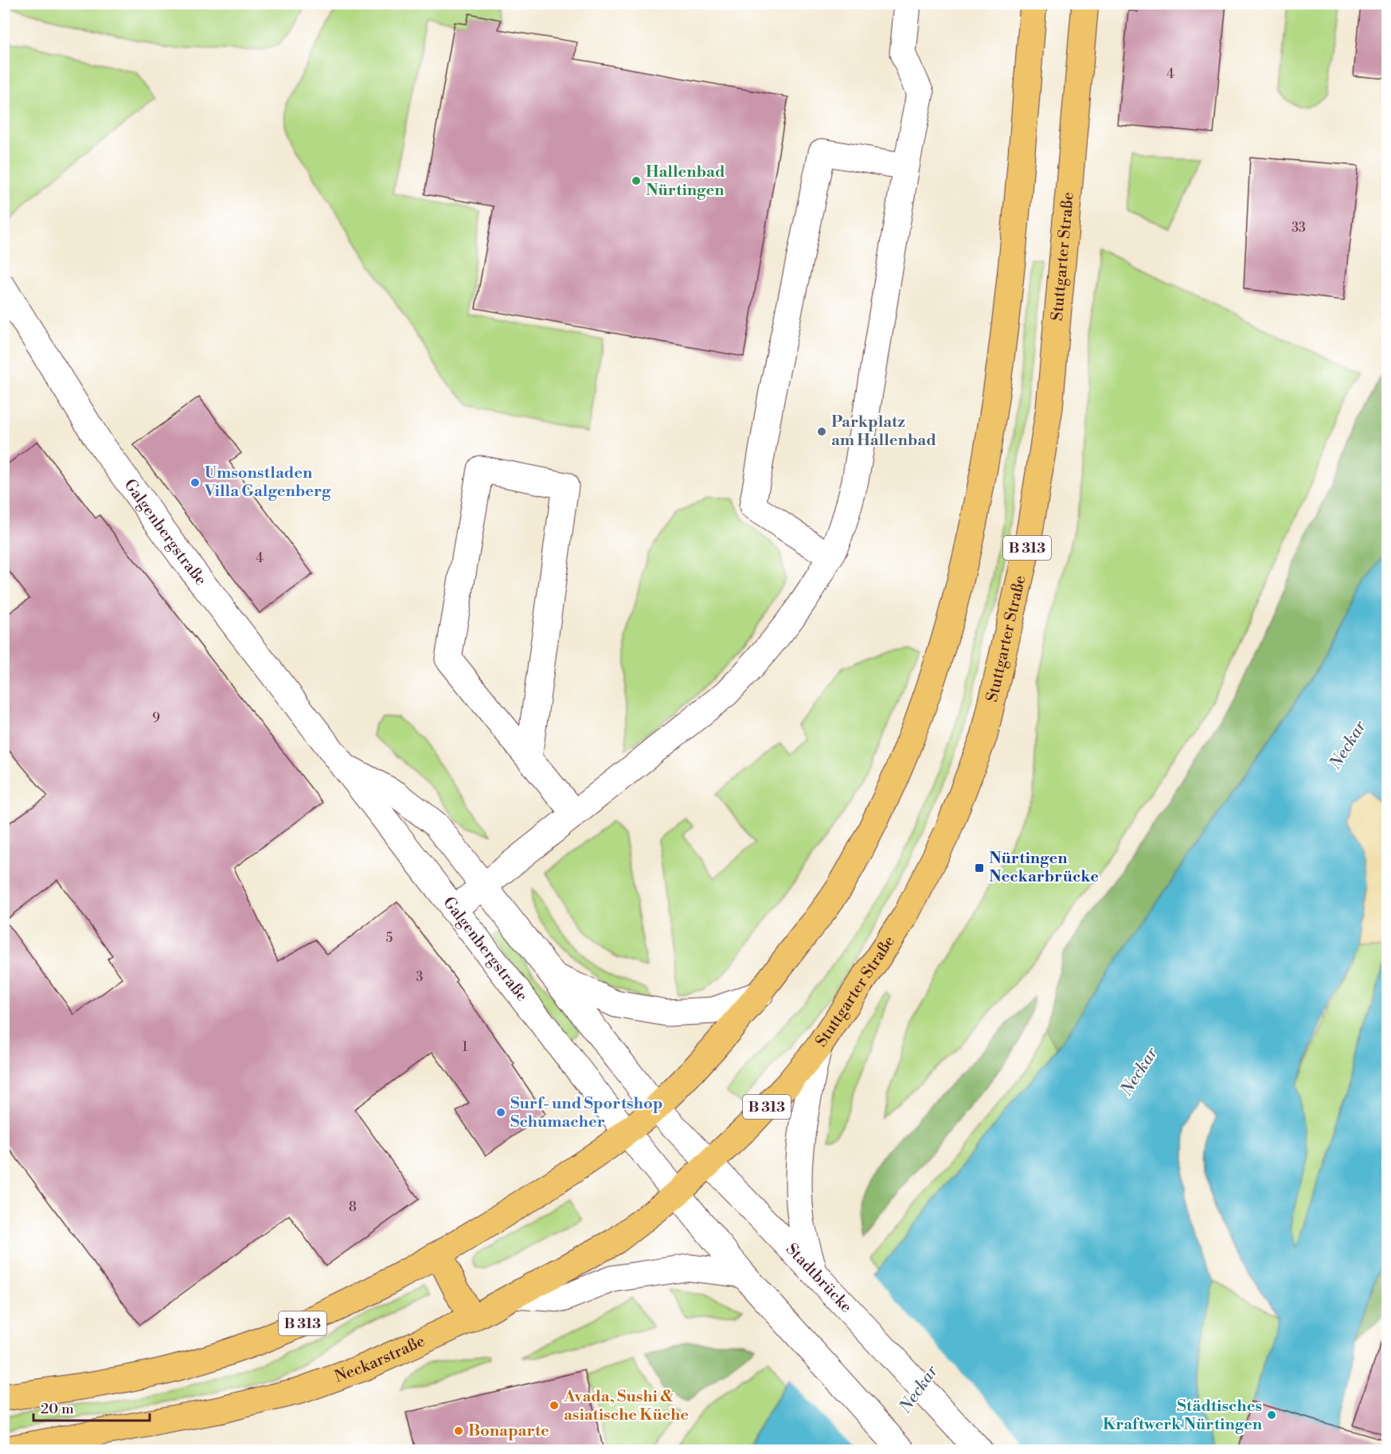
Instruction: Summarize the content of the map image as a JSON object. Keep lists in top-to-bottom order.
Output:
{
  "streets": {
    "main road": ["Stuttgarter Straße", "B 313", "Neckarstraße"],
    "street": ["Galgenbergstraße", "Stadtbrücke"]
  },
  "crossings": [
    ["Stuttgarter Straße", "Stadtbrücke"],
    ["Stuttgarter Straße", "Neckarstraße"],
    ["Galgenbergstraße", "B 313"],
    ["Galgenbergstraße", "Stadtbrücke"],
    ["B 313", "Stadtbrücke"],
    ["Stadtbrücke", "Neckarstraße"]
  ],
  "water": ["Neckar"],
  "places": {
    "other": [
      "Hallenbad Nürtingen",
      "Parkplatz am Hallenbad",
      "Umsonstladen Villa Galgenberg",
      "Surf- und Sportshop Schumacher",
      "Avada, Sushi & asiatische Küche",
      "Städtisches Kraftwerk Nürtingen",
      "Bonaparte"
    ],
    "transit": ["Nürtingen Neckarbrücke"]
  },
  "house_numbers": [
    "4",
    "33",
    "4",
    "9",
    "5",
    "3",
    "1",
    "8"
  ],
  "scale_bar": "20 m"
}
